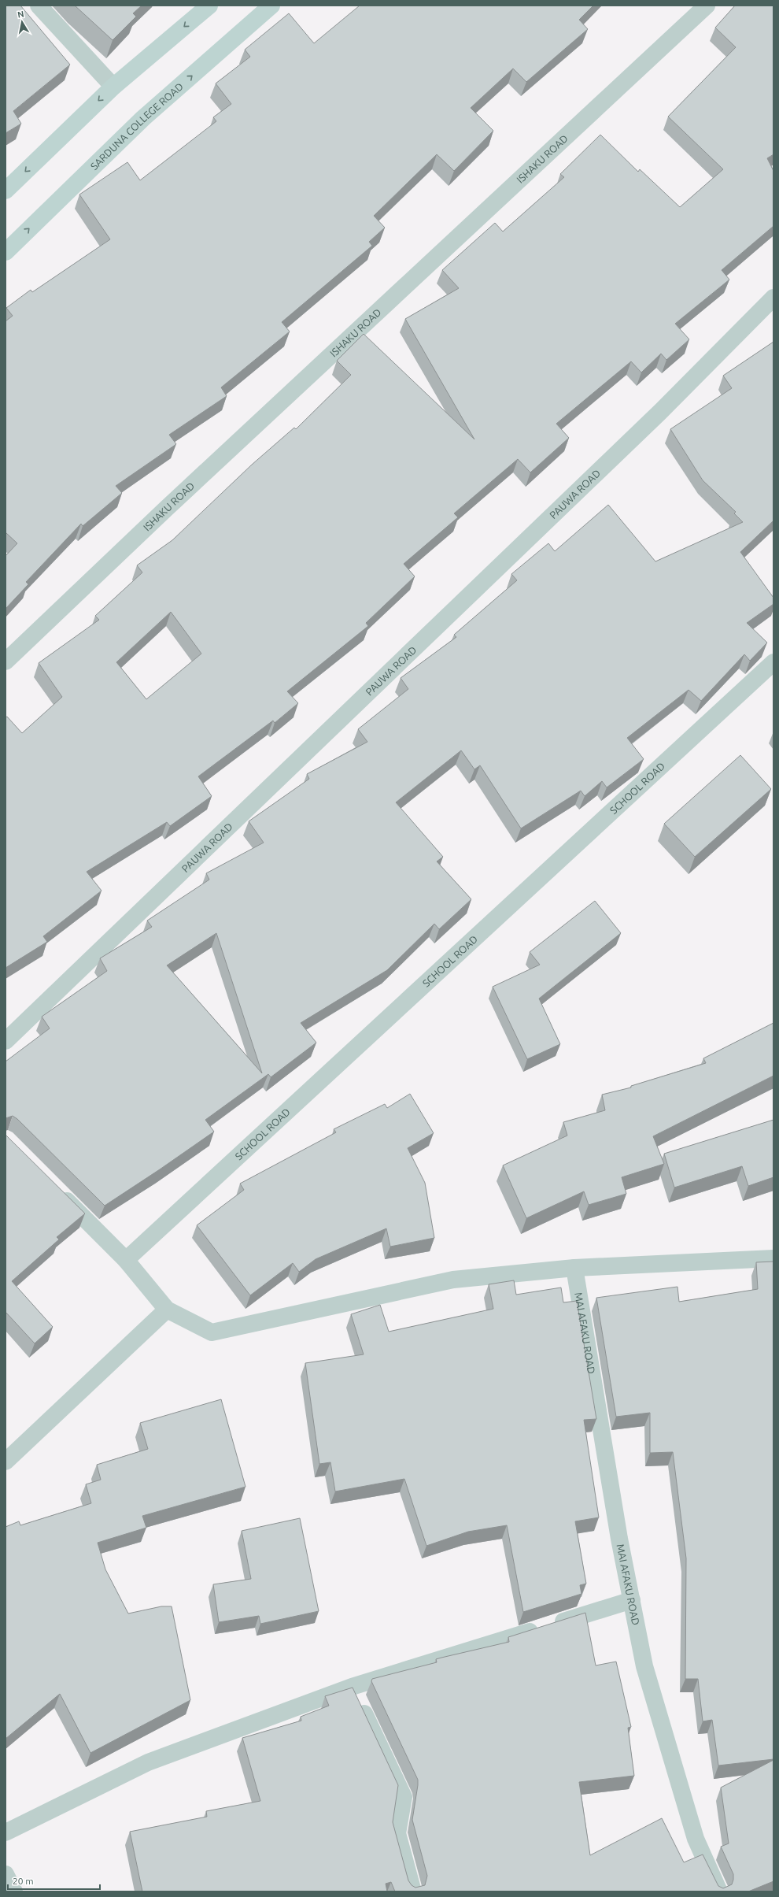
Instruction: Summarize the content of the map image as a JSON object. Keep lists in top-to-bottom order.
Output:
{
  "streets": {
    "street": [
      "SARDUNA COLLEGE ROAD",
      "ISHAKU ROAD",
      "PAUWA ROAD",
      "SCHOOL ROAD",
      "MAI AFAKU ROAD"
    ]
  },
  "scale_bar": "20 m",
  "north": "top"
}
